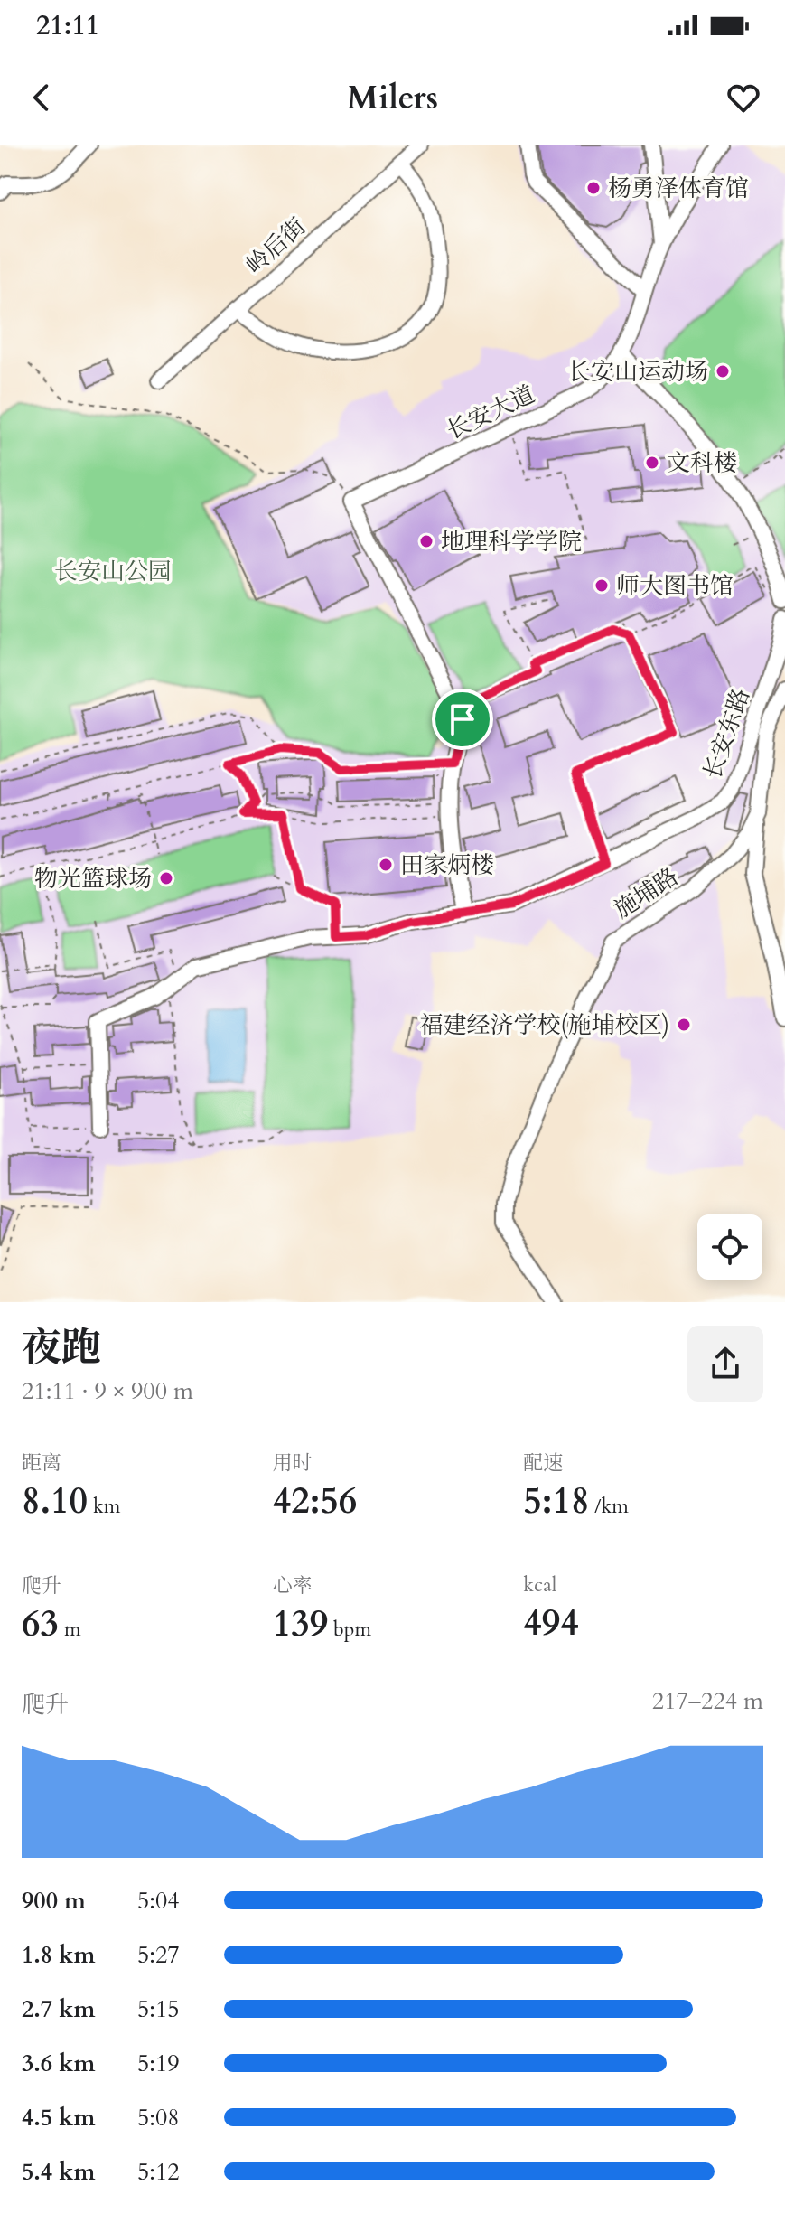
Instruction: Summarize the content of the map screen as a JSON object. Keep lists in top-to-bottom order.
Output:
{
  "streets": {
    "street": [
      "岭后街",
      "长安大道",
      "长安东路",
      "施埔路"
    ]
  },
  "parks": ["长安山公园"],
  "places": [
    "杨勇泽体育馆",
    "长安山运动场",
    "文科楼",
    "地理科学学院",
    "师大图书馆",
    "田家炳楼",
    "物光篮球场",
    "福建经济学校(施埔校区)"
  ],
  "page": {
    "status": "21:11",
    "header": "Milers",
    "heading": ["夜跑", "21:11 · 9 × 900 m"],
    "stats": [
      ["距离", "8.10 km"],
      ["用时", "42:56"],
      ["配速", "5:18 /km"],
      ["爬升", "63 m"],
      ["心率", "139 bpm"],
      ["kcal", "494"]
    ],
    "chart": ["爬升", "217–224 m"],
    "list": [
      {
        "name": "900 m",
        "note": "5:04"
      },
      {
        "name": "1.8 km",
        "note": "5:27"
      },
      {
        "name": "2.7 km",
        "note": "5:15"
      },
      {
        "name": "3.6 km",
        "note": "5:19"
      },
      {
        "name": "4.5 km",
        "note": "5:08"
      },
      {
        "name": "5.4 km",
        "note": "5:12"
      }
    ]
  }
}
